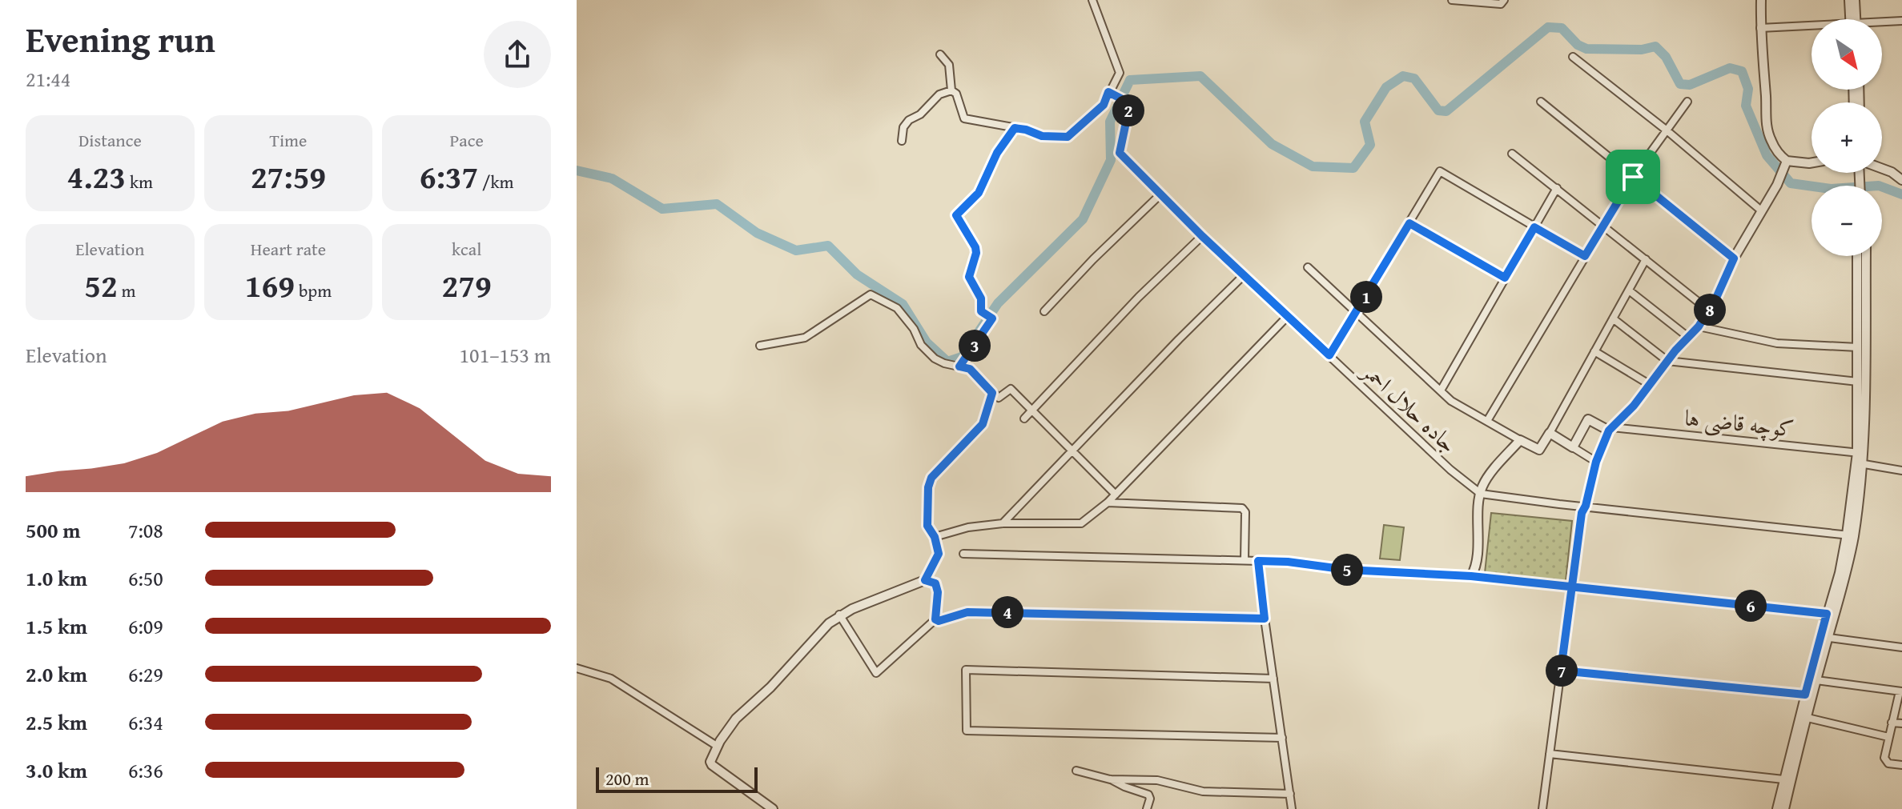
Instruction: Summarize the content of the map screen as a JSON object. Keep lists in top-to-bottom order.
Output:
{
  "streets": {
    "street": ["جاده حلال احمر", "کوچه قاضی ها"]
  },
  "scale_bar": "200 m",
  "north": "bottom right",
  "page": {
    "heading": ["Evening run", "21:44"],
    "map_buttons": ["+", "−"],
    "pins": [
      "2",
      "1",
      "8",
      "3",
      "5",
      "6",
      "4",
      "7"
    ],
    "stats": [
      ["Distance", "4.23 km"],
      ["Time", "27:59"],
      ["Pace", "6:37 /km"],
      ["Elevation", "52 m"],
      ["Heart rate", "169 bpm"],
      ["kcal", "279"]
    ],
    "chart": ["Elevation", "101–153 m"],
    "list": [
      {
        "name": "500 m",
        "note": "7:08"
      },
      {
        "name": "1.0 km",
        "note": "6:50"
      },
      {
        "name": "1.5 km",
        "note": "6:09"
      },
      {
        "name": "2.0 km",
        "note": "6:29"
      },
      {
        "name": "2.5 km",
        "note": "6:34"
      },
      {
        "name": "3.0 km",
        "note": "6:36"
      }
    ],
    "scale": "200 m"
  }
}
